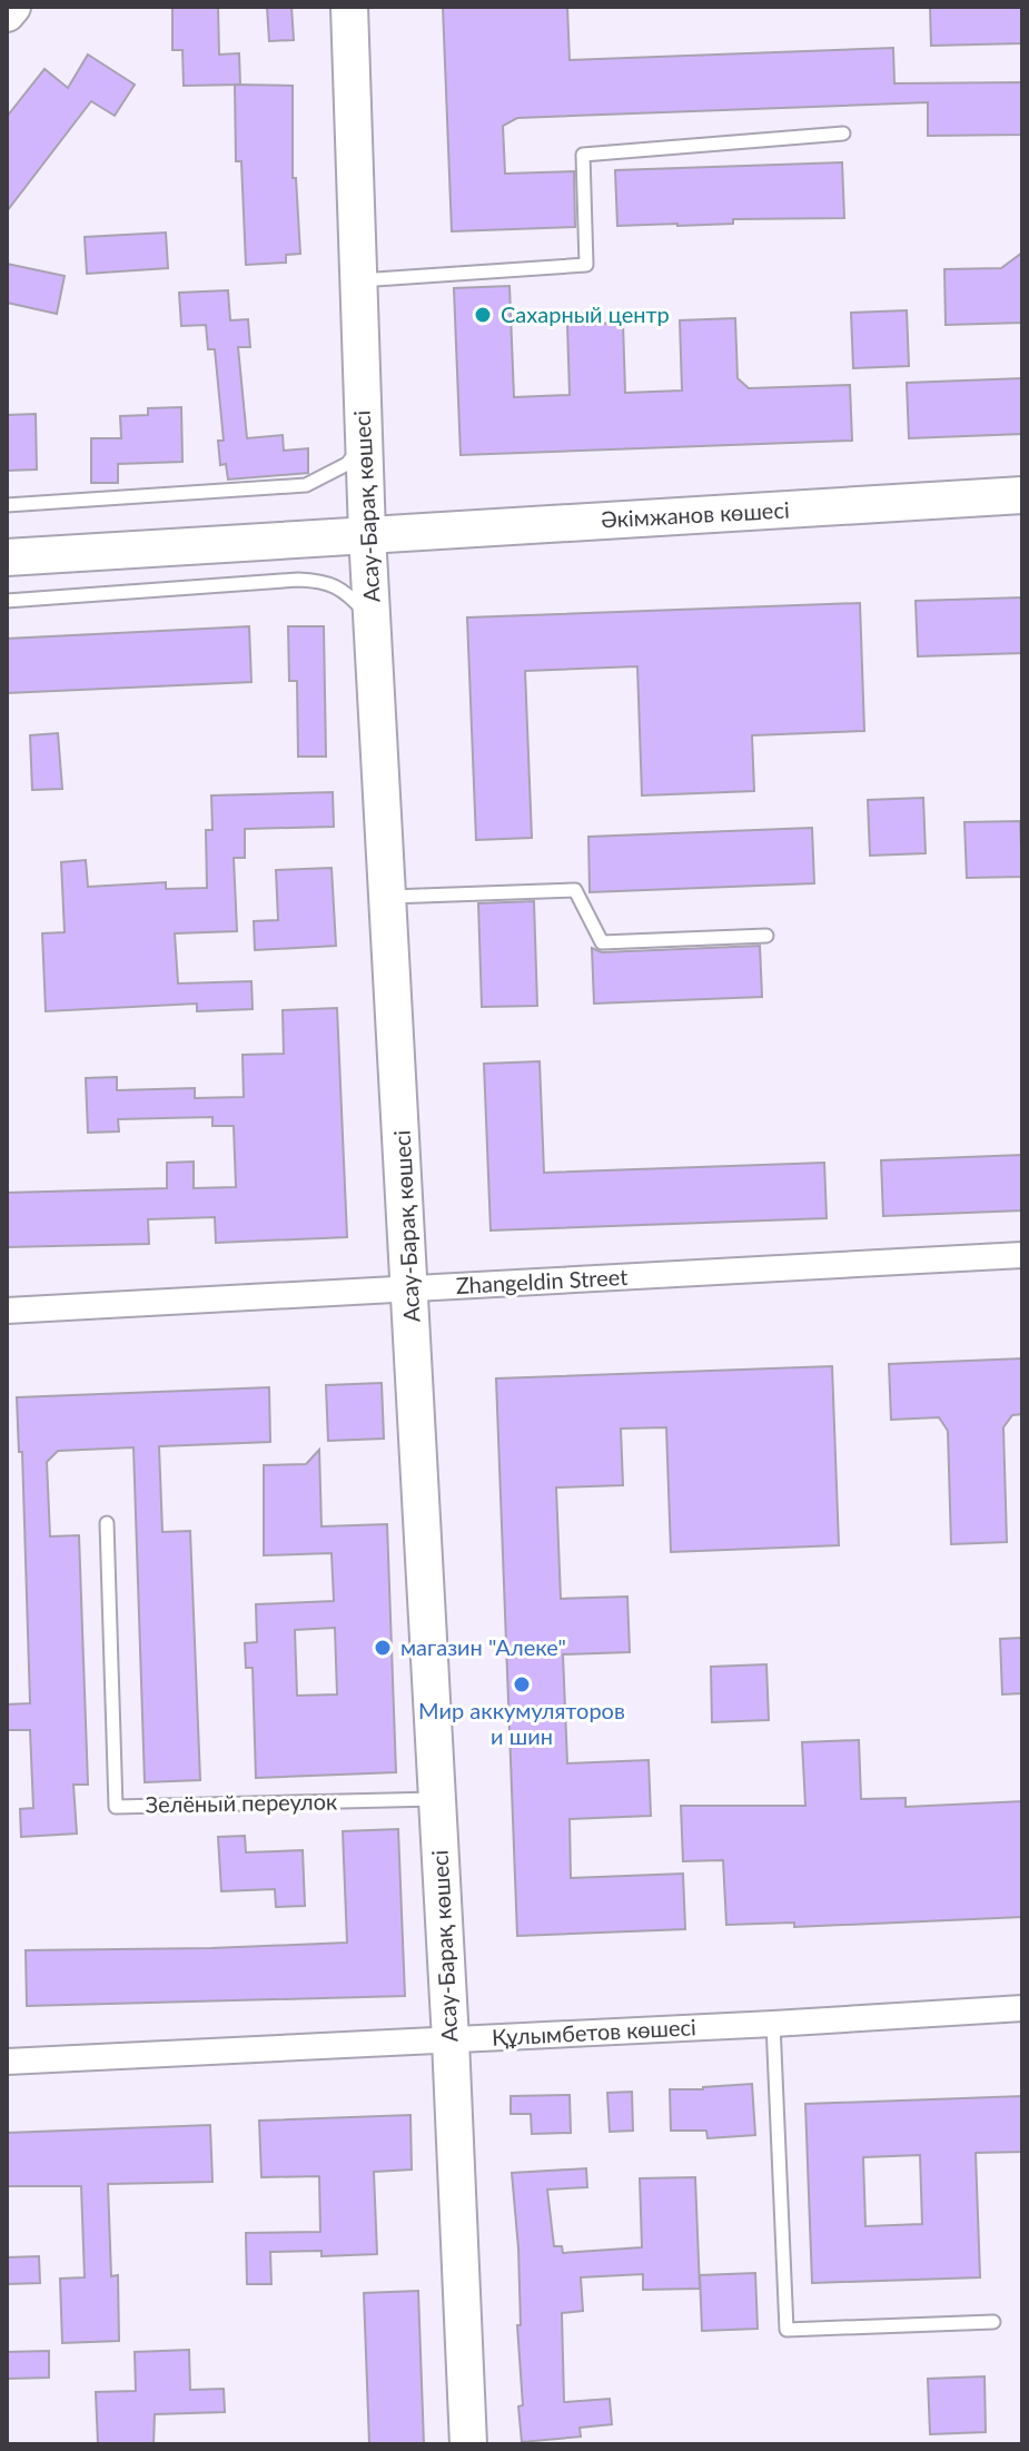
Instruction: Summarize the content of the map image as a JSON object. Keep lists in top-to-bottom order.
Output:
{
  "streets": {
    "street": [
      "Асау-Барақ көшесі",
      "Әкімжанов көшесі",
      "Zhangeldin Street",
      "Құлымбетов көшесі"
    ],
    "lane": ["Зелёный переулок"]
  },
  "crossings": [
    ["Асау-Барақ көшесі", "Әкімжанов көшесі"],
    ["Асау-Барақ көшесі", "Zhangeldin Street"],
    ["Асау-Барақ көшесі", "Зелёный переулок"],
    ["Асау-Барақ көшесі", "Құлымбетов көшесі"]
  ],
  "places": ["Сахарный центр", "магазин \"Алеке\"", "Мир аккумуляторов и шин"]
}
